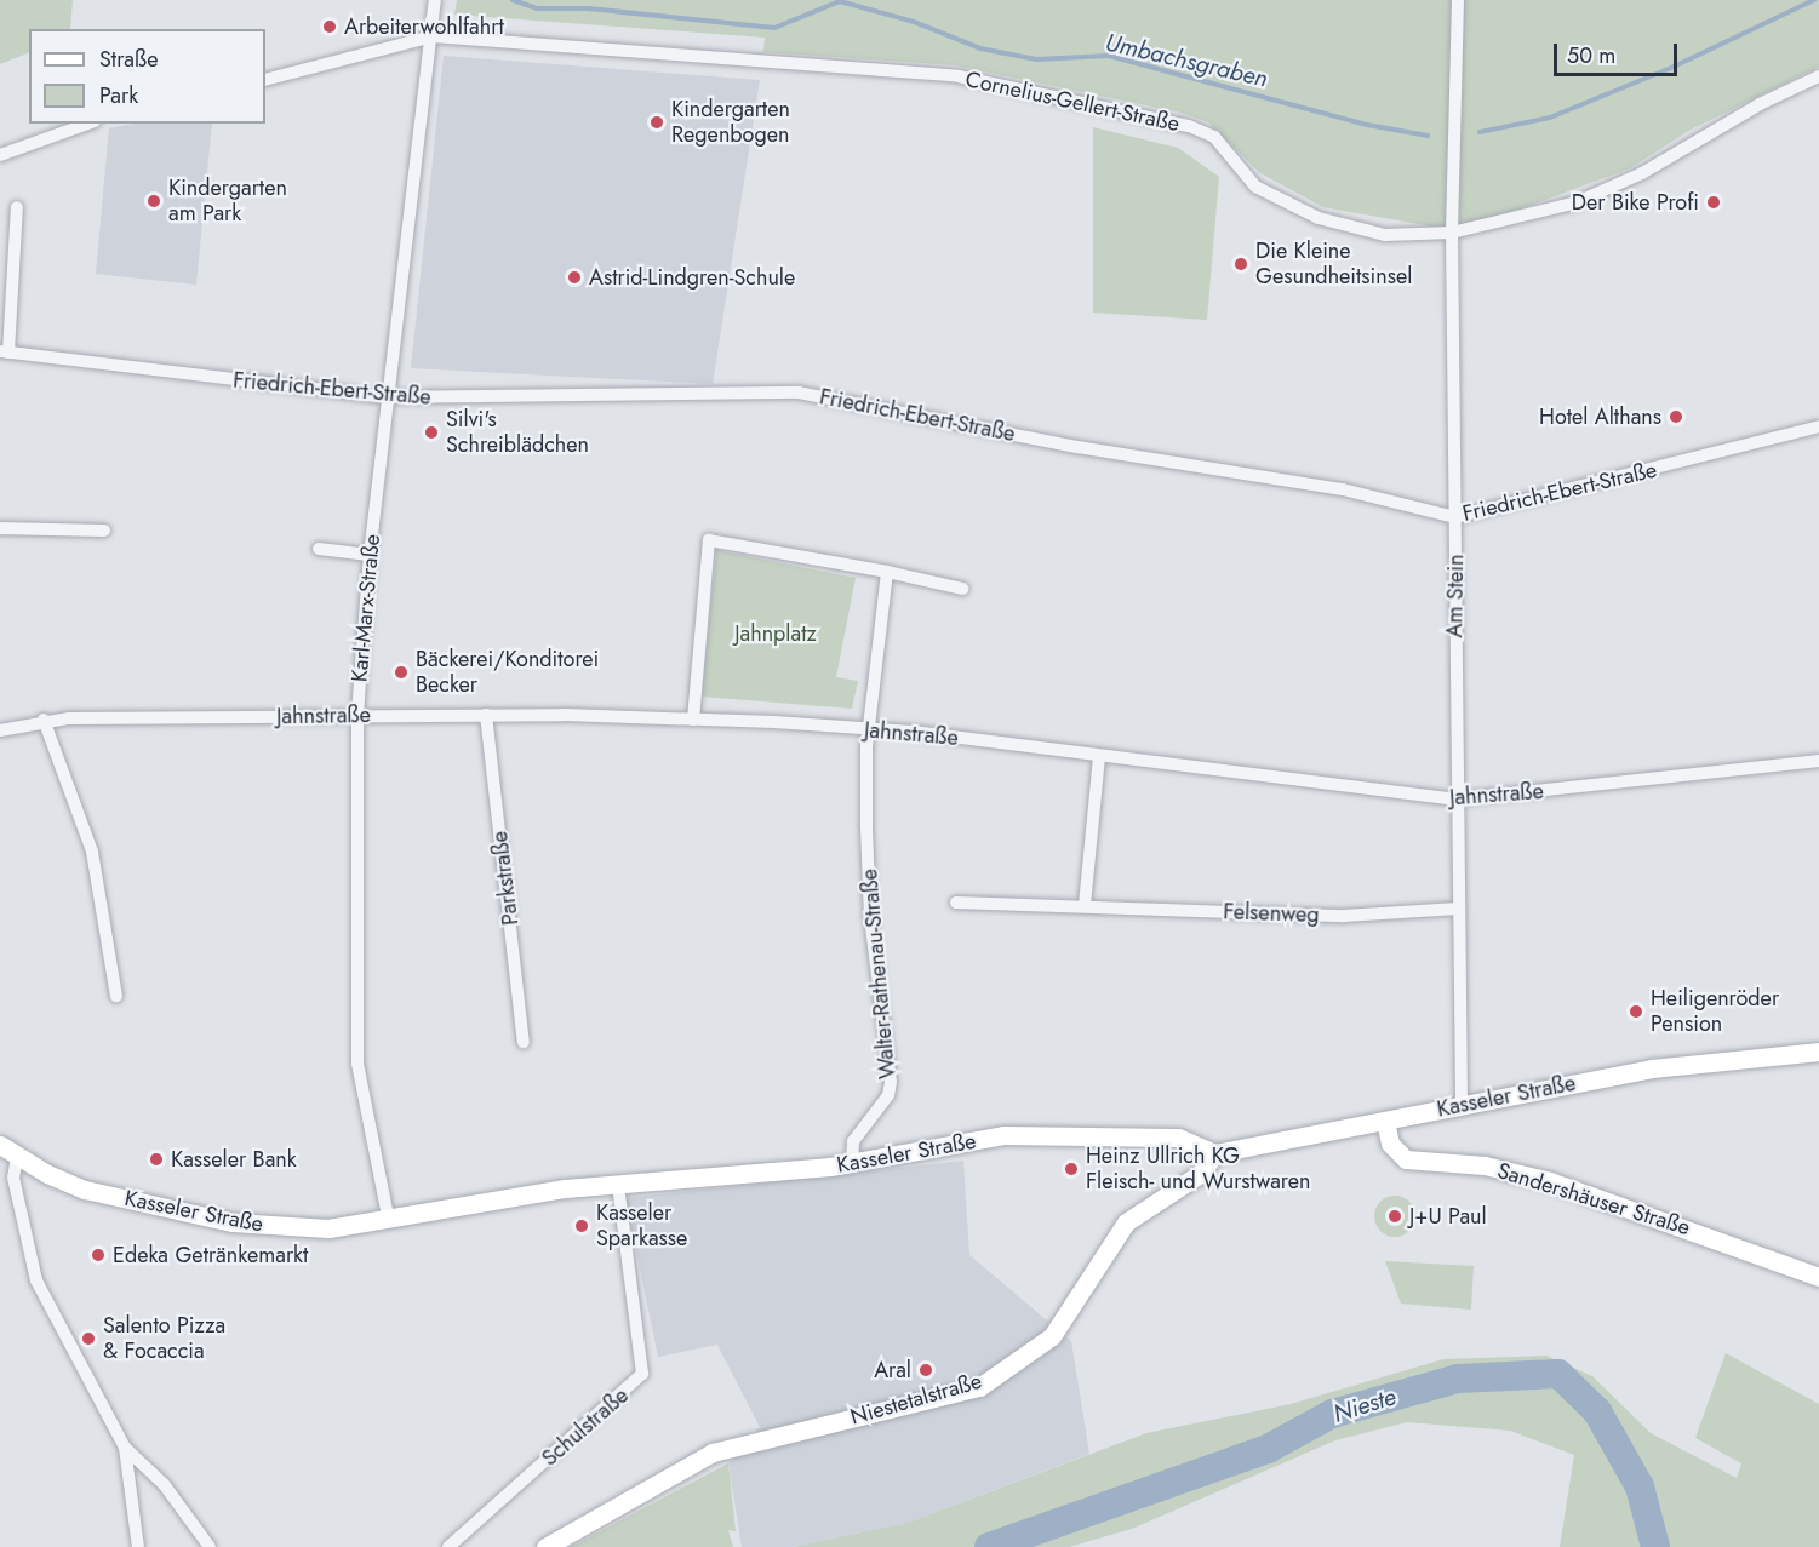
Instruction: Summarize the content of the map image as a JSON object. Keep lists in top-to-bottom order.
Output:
{
  "streets": {
    "main road": ["Kasseler Straße", "Sandershäuser Straße", "Niestetalstraße"],
    "street": [
      "Cornelius-Gellert-Straße",
      "Friedrich-Ebert-Straße",
      "Am Stein",
      "Karl-Marx-Straße",
      "Jahnstraße",
      "Parkstraße",
      "Felsenweg",
      "Walter-Rathenau-Straße",
      "Schulstraße"
    ]
  },
  "crossings": [
    ["Cornelius-Gellert-Straße", "Am Stein"],
    ["Cornelius-Gellert-Straße", "Karl-Marx-Straße"],
    ["Friedrich-Ebert-Straße", "Am Stein"],
    ["Friedrich-Ebert-Straße", "Karl-Marx-Straße"],
    ["Am Stein", "Jahnstraße"],
    ["Am Stein", "Felsenweg"],
    ["Am Stein", "Kasseler Straße"],
    ["Karl-Marx-Straße", "Jahnstraße"],
    ["Karl-Marx-Straße", "Kasseler Straße"],
    ["Jahnstraße", "Parkstraße"],
    ["Jahnstraße", "Walter-Rathenau-Straße"],
    ["Walter-Rathenau-Straße", "Kasseler Straße"],
    ["Kasseler Straße", "Sandershäuser Straße"],
    ["Kasseler Straße", "Niestetalstraße"],
    ["Kasseler Straße", "Schulstraße"]
  ],
  "water": ["Umbachsgraben", "Nieste"],
  "parks": ["Jahnplatz"],
  "places": [
    "Arbeiterwohlfahrt",
    "Kindergarten Regenbogen",
    "Kindergarten am Park",
    "Der Bike Profi",
    "Die Kleine Gesundheitsinsel",
    "Astrid-Lindgren-Schule",
    "Hotel Althans",
    "Silvi's Schreiblädchen",
    "Bäckerei/Konditorei Becker",
    "Heiligenröder Pension",
    "Kasseler Bank",
    "Heinz Ullrich KG Fleisch- und Wurstwaren",
    "J+U Paul",
    "Kasseler Sparkasse",
    "Edeka Getränkemarkt",
    "Salento Pizza & Focaccia",
    "Aral"
  ],
  "legend": ["Straße", "Park"],
  "scale_bar": "50 m"
}
